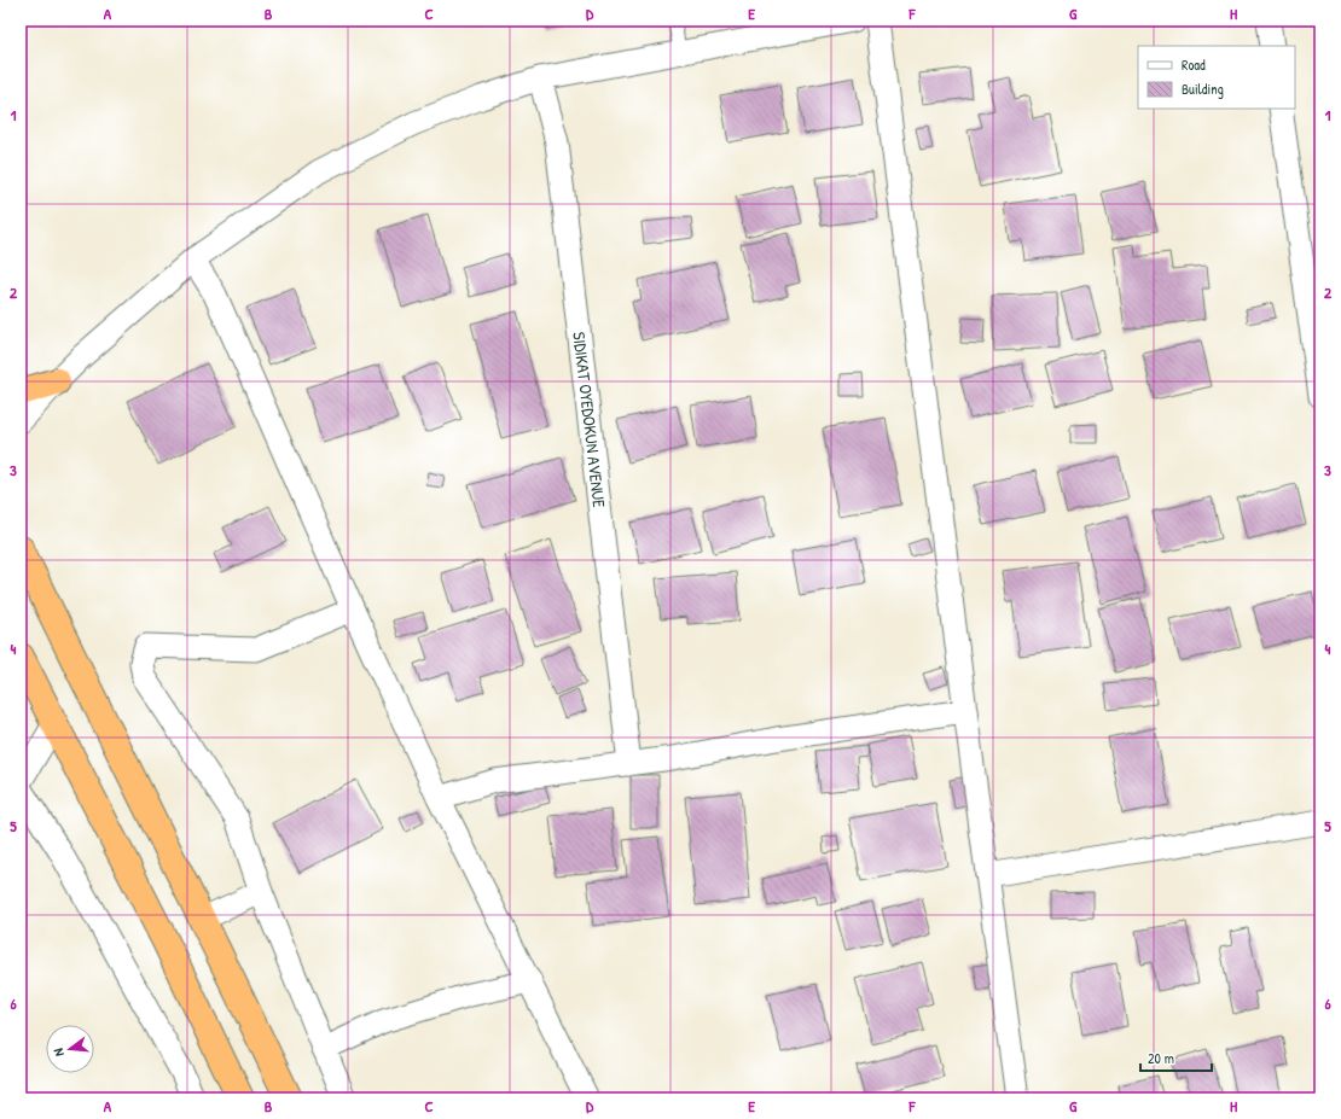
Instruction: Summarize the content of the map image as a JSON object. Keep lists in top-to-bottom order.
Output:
{
  "streets": {
    "street": ["SIDIKAT OYEDOKUN AVENUE"]
  },
  "legend": ["Road", "Building"],
  "scale_bar": "20 m",
  "north": "left",
  "grid": {
    "columns": [
      "A",
      "B",
      "C",
      "D",
      "E",
      "F",
      "G",
      "H"
    ],
    "rows": [
      "1",
      "2",
      "3",
      "4",
      "5",
      "6"
    ]
  }
}
